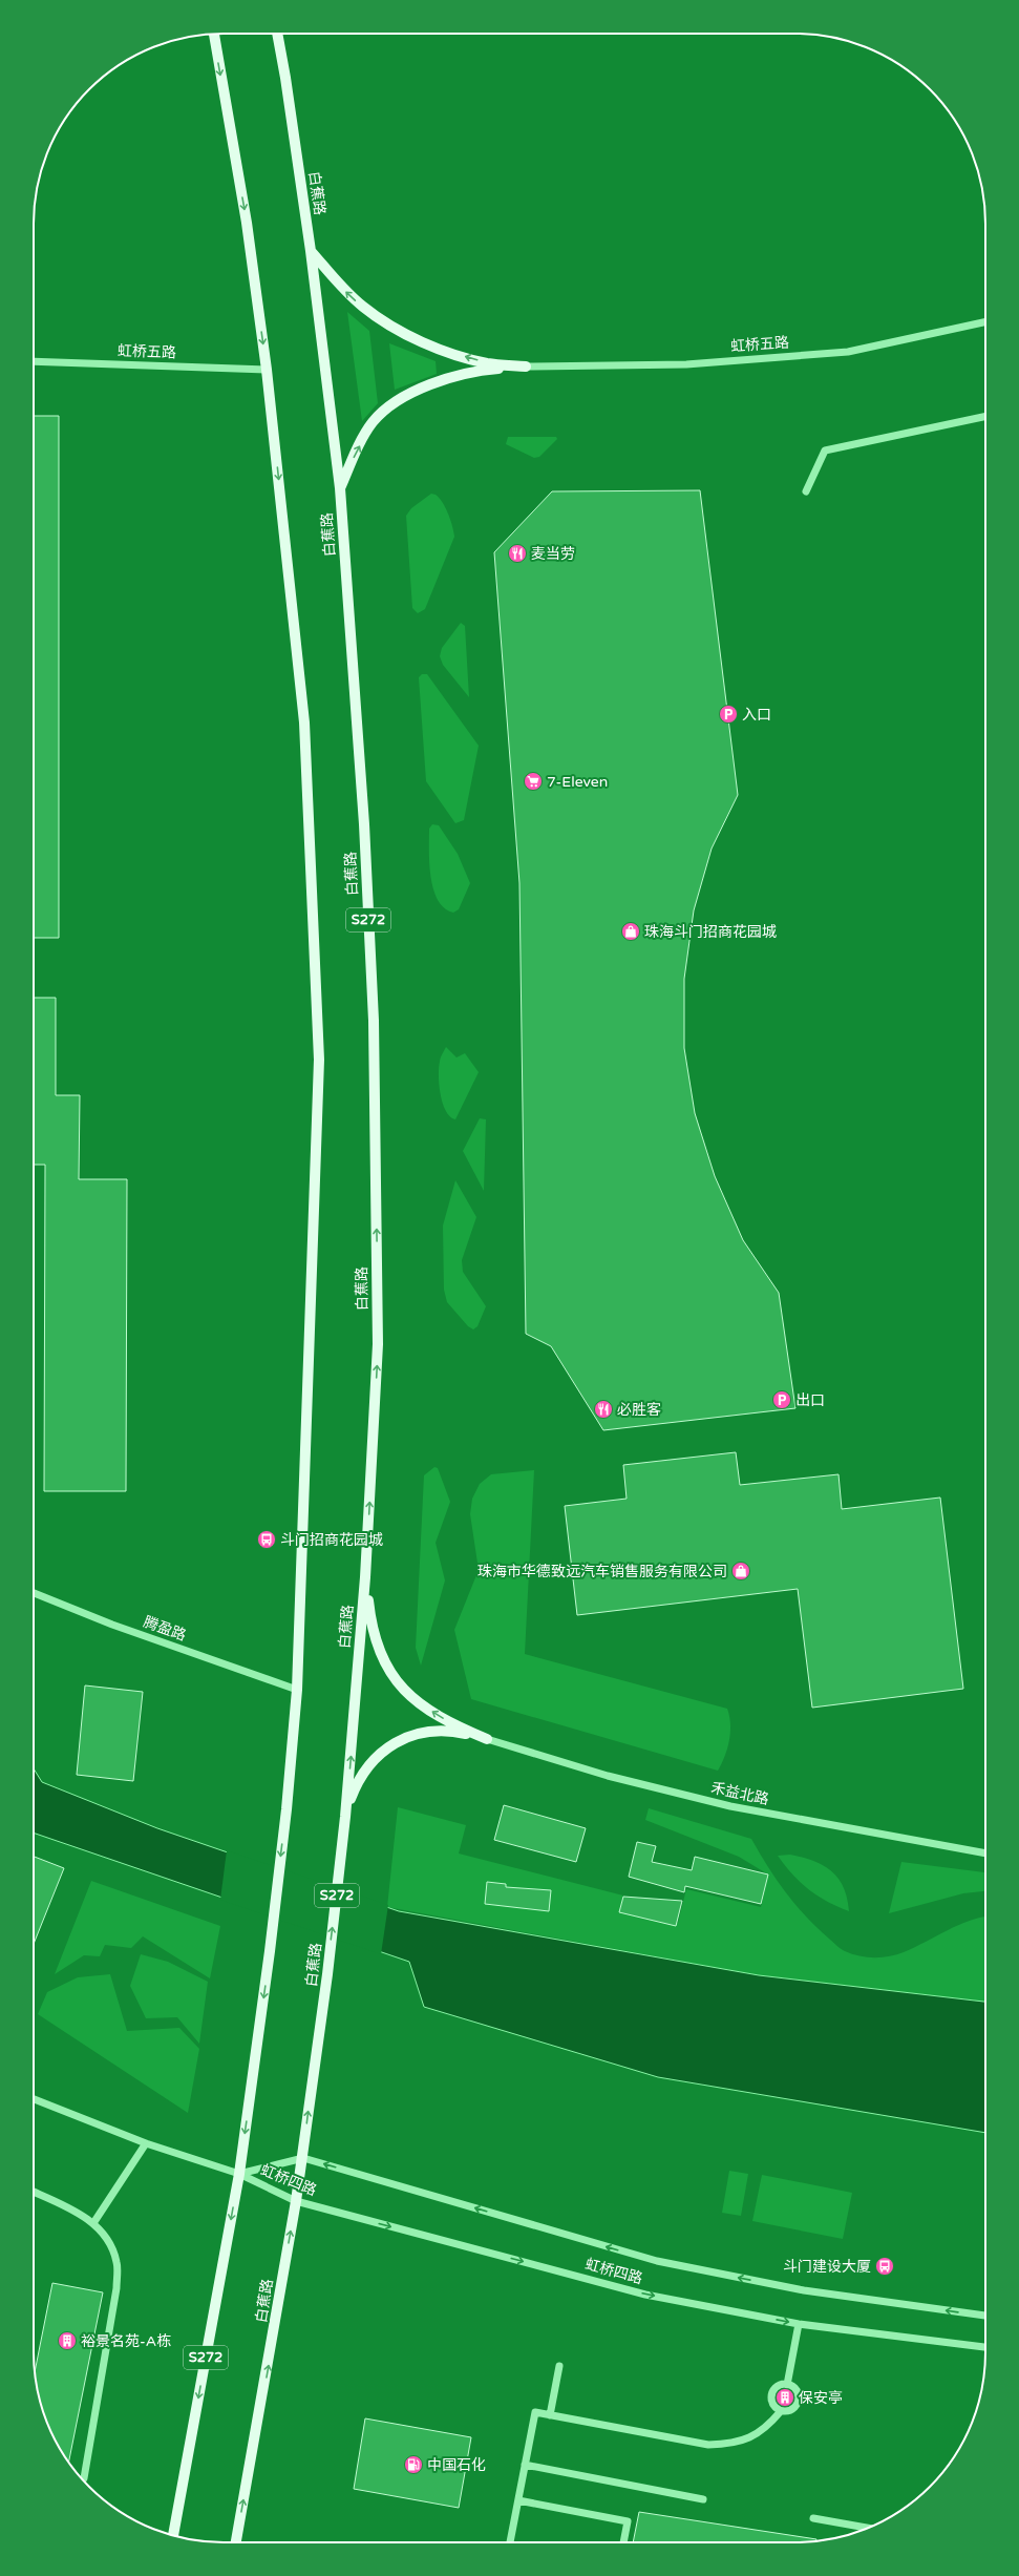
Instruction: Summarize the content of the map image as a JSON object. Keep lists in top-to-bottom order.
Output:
{
  "streets": {
    "main road": ["白蕉路", "S272"],
    "street": [
      "虹桥五路",
      "腾盈路",
      "禾益北路",
      "虹桥四路"
    ]
  },
  "crossings": [
    ["白蕉路", "虹桥四路"],
    ["虹桥五路", "S272"],
    ["S272", "腾盈路"],
    ["S272", "虹桥四路"]
  ],
  "places": {
    "restaurant": ["麦当劳", "必胜客"],
    "parking": ["入口", "出口"],
    "supermarket": ["7-Eleven"],
    "shop": ["珠海斗门招商花园城", "珠海市华德致远汽车销售服务有限公司"],
    "bus stop": ["斗门招商花园城", "斗门建设大厦"],
    "building": ["裕景名苑-A栋", "保安亭"],
    "fuel station": ["中国石化"]
  }
}
